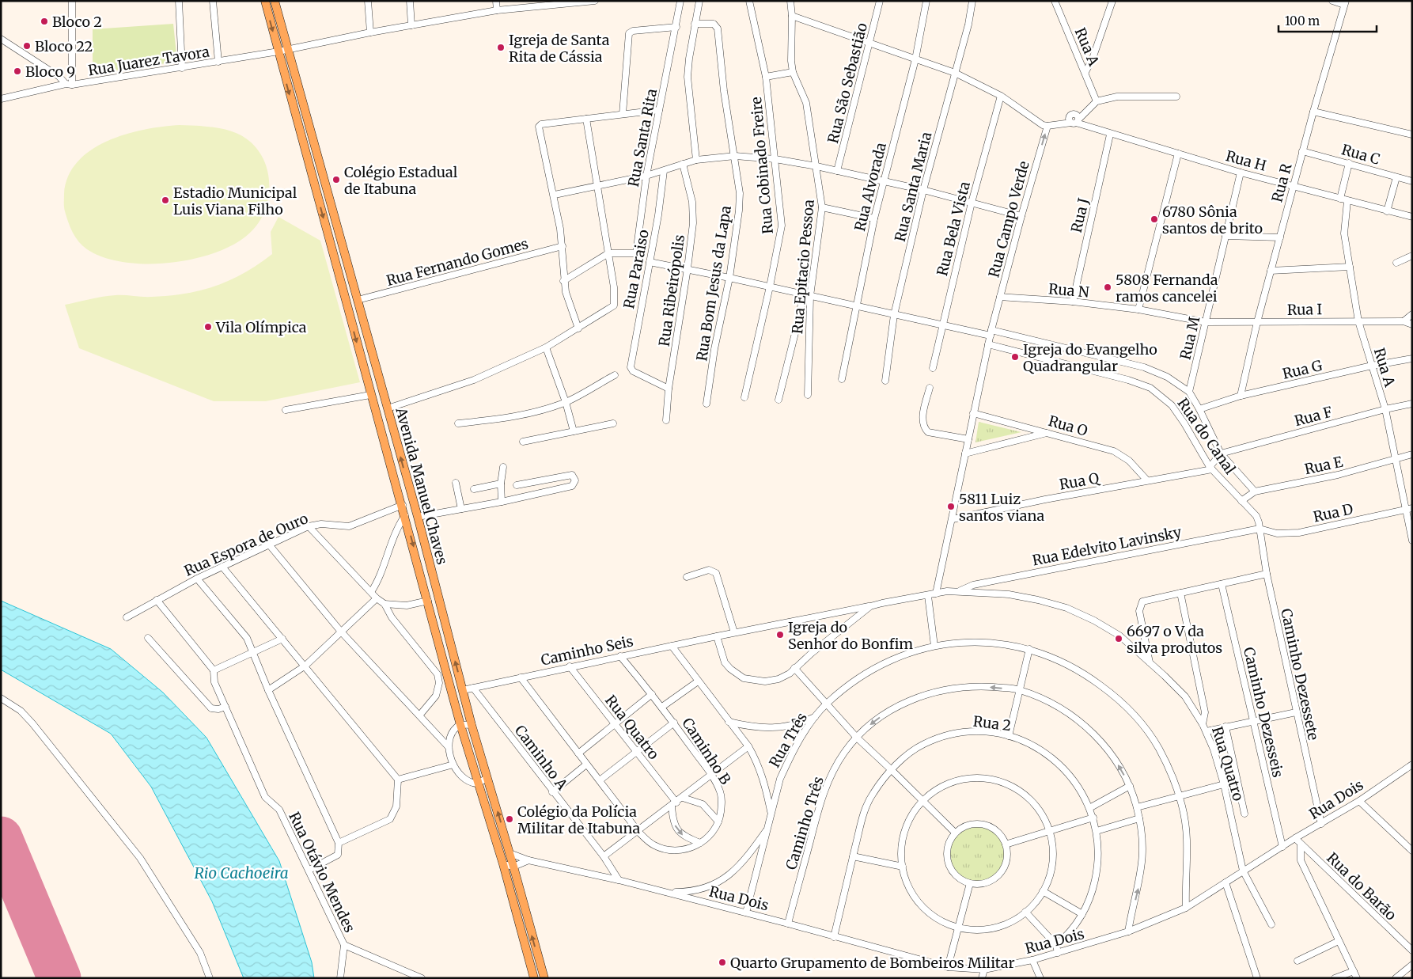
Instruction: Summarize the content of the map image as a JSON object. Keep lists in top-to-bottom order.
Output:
{
  "streets": {
    "main road": ["Avenida Manuel Chaves"],
    "street": [
      "Rua A",
      "Rua Juarez Tavora",
      "Rua São Sebastião",
      "Rua Santa Rita",
      "Rua C",
      "Rua H",
      "Rua Cobinado Freire",
      "Rua R",
      "Rua Alvorada",
      "Rua Santa Maria",
      "Rua J",
      "Rua Campo Verde",
      "Rua Bela Vista",
      "Rua Fernando Gomes",
      "Rua Epitacio Pessoa",
      "Rua Paraiso",
      "Rua Bom Jesus da Lapa",
      "Rua Ribeirópolis",
      "Rua N",
      "Rua I",
      "Rua M",
      "Rua G",
      "Rua F",
      "Rua O",
      "Rua do Canal",
      "Rua E",
      "Rua Q",
      "Rua D",
      "Rua Espora de Ouro",
      "Rua Edelvito Lavinsky",
      "Caminho Seis",
      "Caminho Dezessete",
      "Caminho Dezesseis",
      "Rua 2",
      "Rua Quatro",
      "Rua Três",
      "Caminho B",
      "Caminho A",
      "Rua Dois",
      "Caminho Três",
      "Rua Otávio Mendes",
      "Rua do Barão"
    ]
  },
  "crossings": [
    ["Rua A", "Rua H"],
    ["Rua A", "Rua I"],
    ["Rua A", "Rua G"],
    ["Rua A", "Rua F"],
    ["Rua A", "Rua E"],
    ["Rua A", "Rua D"],
    ["Rua Juarez Tavora", "Avenida Manuel Chaves"],
    ["Rua C", "Rua R"],
    ["Rua H", "Rua R"],
    ["Rua H", "Rua J"],
    ["Rua H", "Rua Campo Verde"],
    ["Rua H", "Rua M"],
    ["Rua Cobinado Freire", "Rua do Canal"],
    ["Rua R", "Rua I"],
    ["Rua R", "Rua G"],
    ["Rua Alvorada", "Rua do Canal"],
    ["Rua Santa Maria", "Rua do Canal"],
    ["Rua J", "Rua N"],
    ["Rua Campo Verde", "Rua N"],
    ["Rua Campo Verde", "Rua O"],
    ["Rua Campo Verde", "Rua do Canal"],
    ["Rua Campo Verde", "Rua Q"],
    ["Rua Campo Verde", "Rua Quatro"],
    ["Rua Bela Vista", "Rua do Canal"],
    ["Rua Fernando Gomes", "Avenida Manuel Chaves"],
    ["Rua Epitacio Pessoa", "Rua do Canal"],
    ["Rua Paraiso", "Rua Ribeirópolis"],
    ["Rua Paraiso", "Rua do Canal"],
    ["Rua Bom Jesus da Lapa", "Rua do Canal"],
    ["Rua Ribeirópolis", "Rua do Canal"],
    ["Rua N", "Rua I"],
    ["Rua N", "Rua M"],
    ["Rua I", "Rua M"],
    ["Rua M", "Rua do Canal"],
    ["Rua O", "Rua Q"],
    ["Rua do Canal", "Rua E"],
    ["Rua do Canal", "Rua Q"],
    ["Rua do Canal", "Rua D"],
    ["Rua do Canal", "Rua Edelvito Lavinsky"],
    ["Rua do Canal", "Caminho Dezessete"],
    ["Avenida Manuel Chaves", "Rua Espora de Ouro"],
    ["Avenida Manuel Chaves", "Caminho Seis"],
    ["Avenida Manuel Chaves", "Rua Dois"],
    ["Rua D", "Rua Edelvito Lavinsky"],
    ["Rua D", "Caminho Dezessete"],
    ["Rua Edelvito Lavinsky", "Caminho Dezessete"],
    ["Rua Edelvito Lavinsky", "Rua Quatro"],
    ["Caminho Seis", "Rua Quatro"],
    ["Caminho Seis", "Caminho B"],
    ["Caminho Seis", "Caminho A"],
    ["Caminho Dezessete", "Rua Dois"],
    ["Caminho Dezesseis", "Rua Dois"],
    ["Rua 2", "Rua Dois"],
    ["Rua Quatro", "Caminho B"],
    ["Rua Quatro", "Rua Dois"],
    ["Rua Três", "Rua Dois"],
    ["Caminho A", "Rua Dois"],
    ["Rua Dois", "Caminho Três"],
    ["Rua Dois", "Rua do Barão"]
  ],
  "water": ["Rio Cachoeira"],
  "places": [
    "Bloco 2",
    "Bloco 22",
    "Igreja de Santa Rita de Cássia",
    "Bloco 9",
    "Colégio Estadual de Itabuna",
    "Estadio Municipal Luis Viana Filho",
    "6780 Sônia santos de brito",
    "5808 Fernanda ramos cancelei",
    "Vila Olímpica",
    "Igreja do Evangelho Quadrangular",
    "5811 Luiz santos viana",
    "Igreja do Senhor do Bonfim",
    "6697 o V da silva produtos",
    "Colégio da Polícia Militar de Itabuna",
    "Quarto Grupamento de Bombeiros Militar"
  ],
  "scale_bar": "100 m"
}
